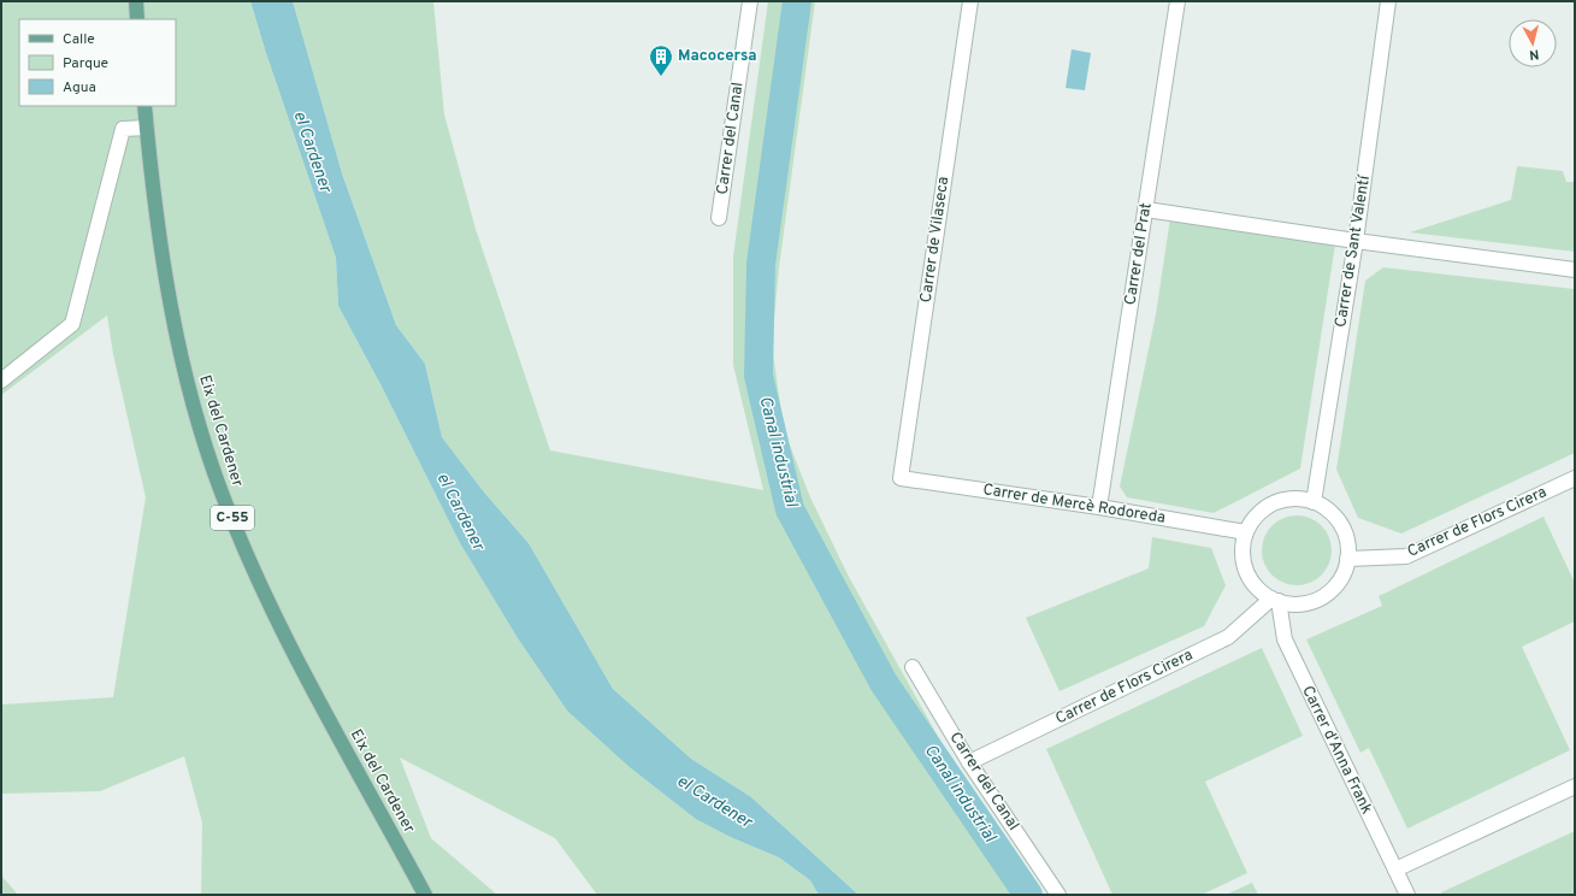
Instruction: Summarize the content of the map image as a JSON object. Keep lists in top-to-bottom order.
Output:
{
  "streets": {
    "main road": ["Eix del Cardener", "C-55"],
    "street": [
      "Carrer del Canal",
      "Carrer de Vilaseca",
      "Carrer de Sant Valentí",
      "Carrer del Prat",
      "Carrer de Mercè Rodoreda",
      "Carrer de Flors Cirera",
      "Carrer d'Anna Frank"
    ]
  },
  "crossings": [
    ["Carrer del Canal", "Carrer de Flors Cirera"],
    ["Carrer de Vilaseca", "Carrer de Mercè Rodoreda"],
    ["Carrer de Sant Valentí", "Carrer de Mercè Rodoreda"],
    ["Carrer de Sant Valentí", "Carrer de Flors Cirera"],
    ["Carrer de Sant Valentí", "Carrer d'Anna Frank"],
    ["Carrer del Prat", "Carrer de Mercè Rodoreda"],
    ["Carrer de Mercè Rodoreda", "Carrer de Flors Cirera"],
    ["Carrer de Mercè Rodoreda", "Carrer d'Anna Frank"],
    ["Carrer de Flors Cirera", "Carrer d'Anna Frank"]
  ],
  "water": ["el Cardener", "Canal industrial"],
  "places": {
    "building": ["Macocersa"]
  },
  "legend": ["Calle", "Parque", "Agua"],
  "north": "bottom"
}
